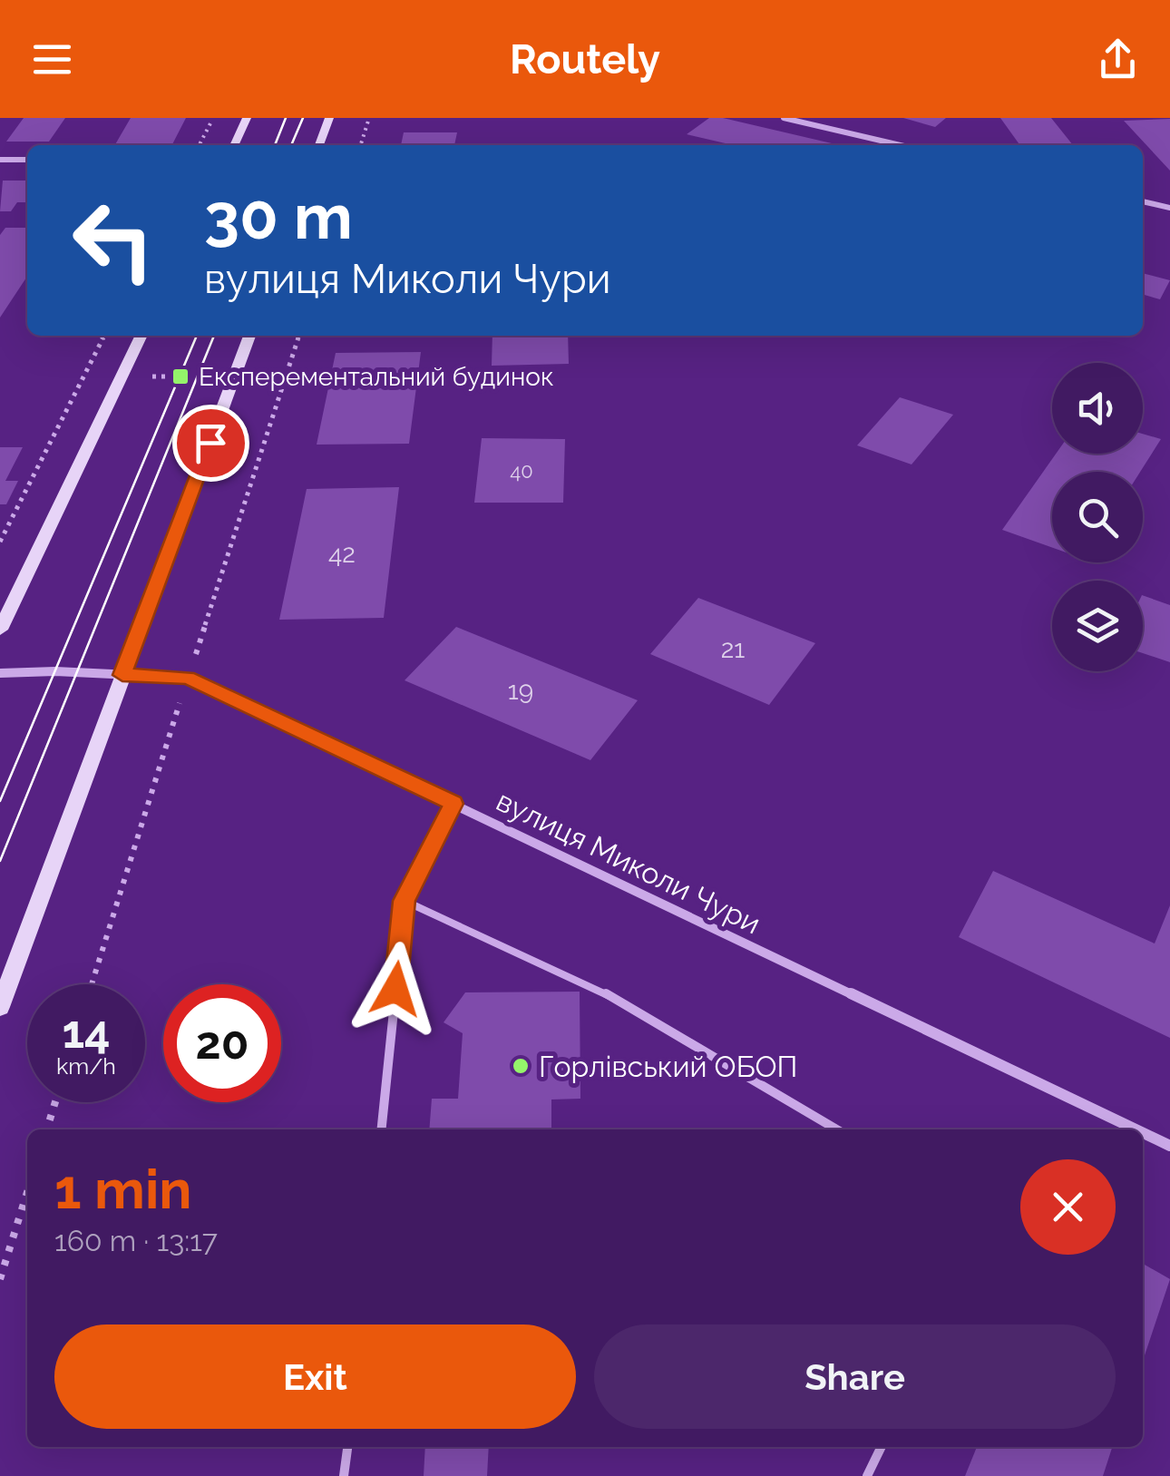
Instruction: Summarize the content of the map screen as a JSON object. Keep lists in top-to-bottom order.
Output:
{
  "streets": {
    "street": ["вулиця Миколи Чури"]
  },
  "places": {
    "transit": ["Експерементальний будинок"],
    "other": ["Горлівський ОБОП"]
  },
  "house_numbers": [
    "40",
    "42",
    "21",
    "19"
  ],
  "page": {
    "header": "Routely",
    "turn": ["30 m", "вулиця Миколи Чури"],
    "speed": "14 km/h",
    "limit": "20",
    "heading": ["1 min", "160 m · 13:17"],
    "buttons": ["Exit", "Share"]
  }
}
